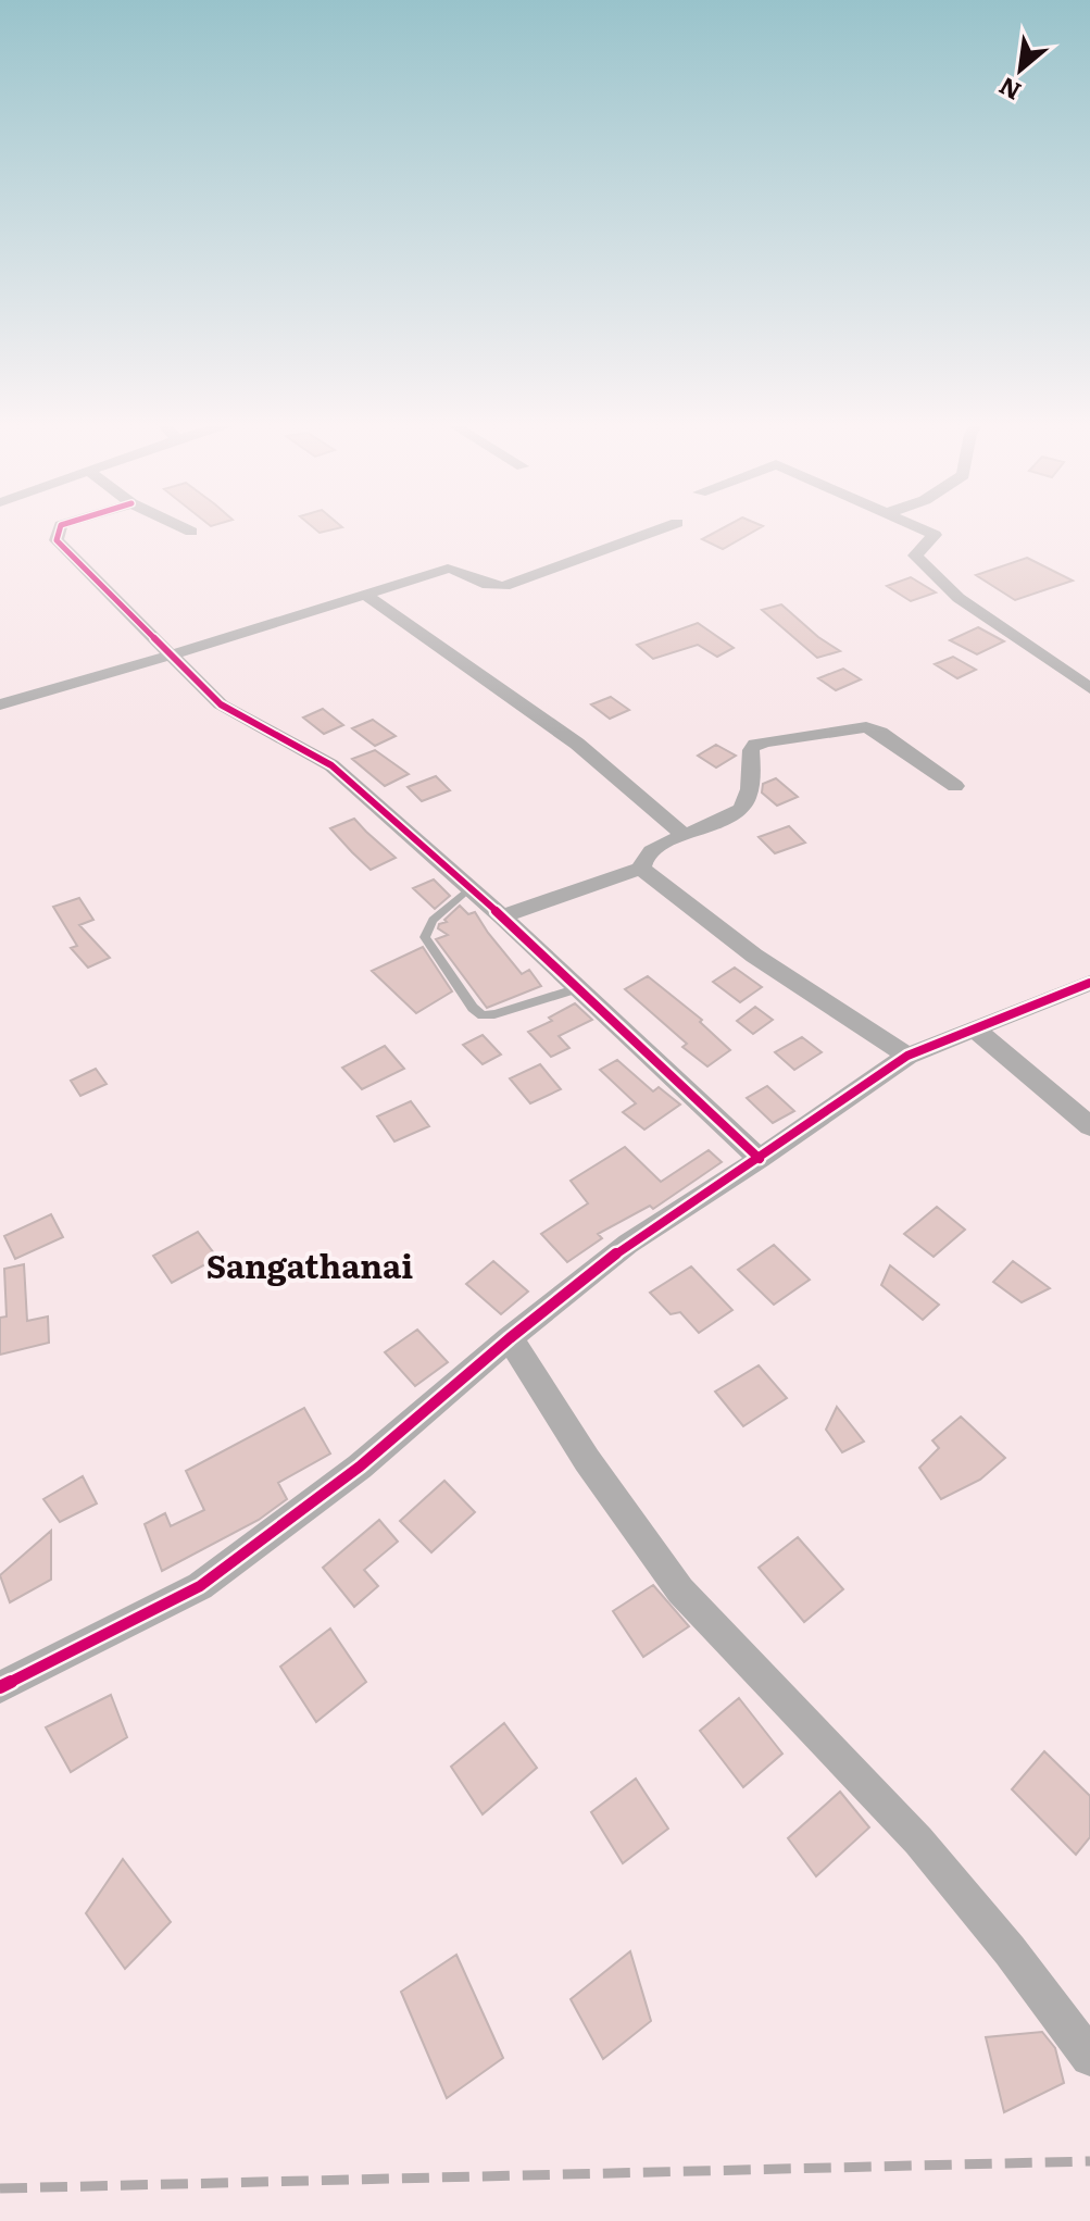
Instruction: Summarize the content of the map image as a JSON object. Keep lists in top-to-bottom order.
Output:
{
  "districts": ["Sangathanai"],
  "north": "bottom left"
}
